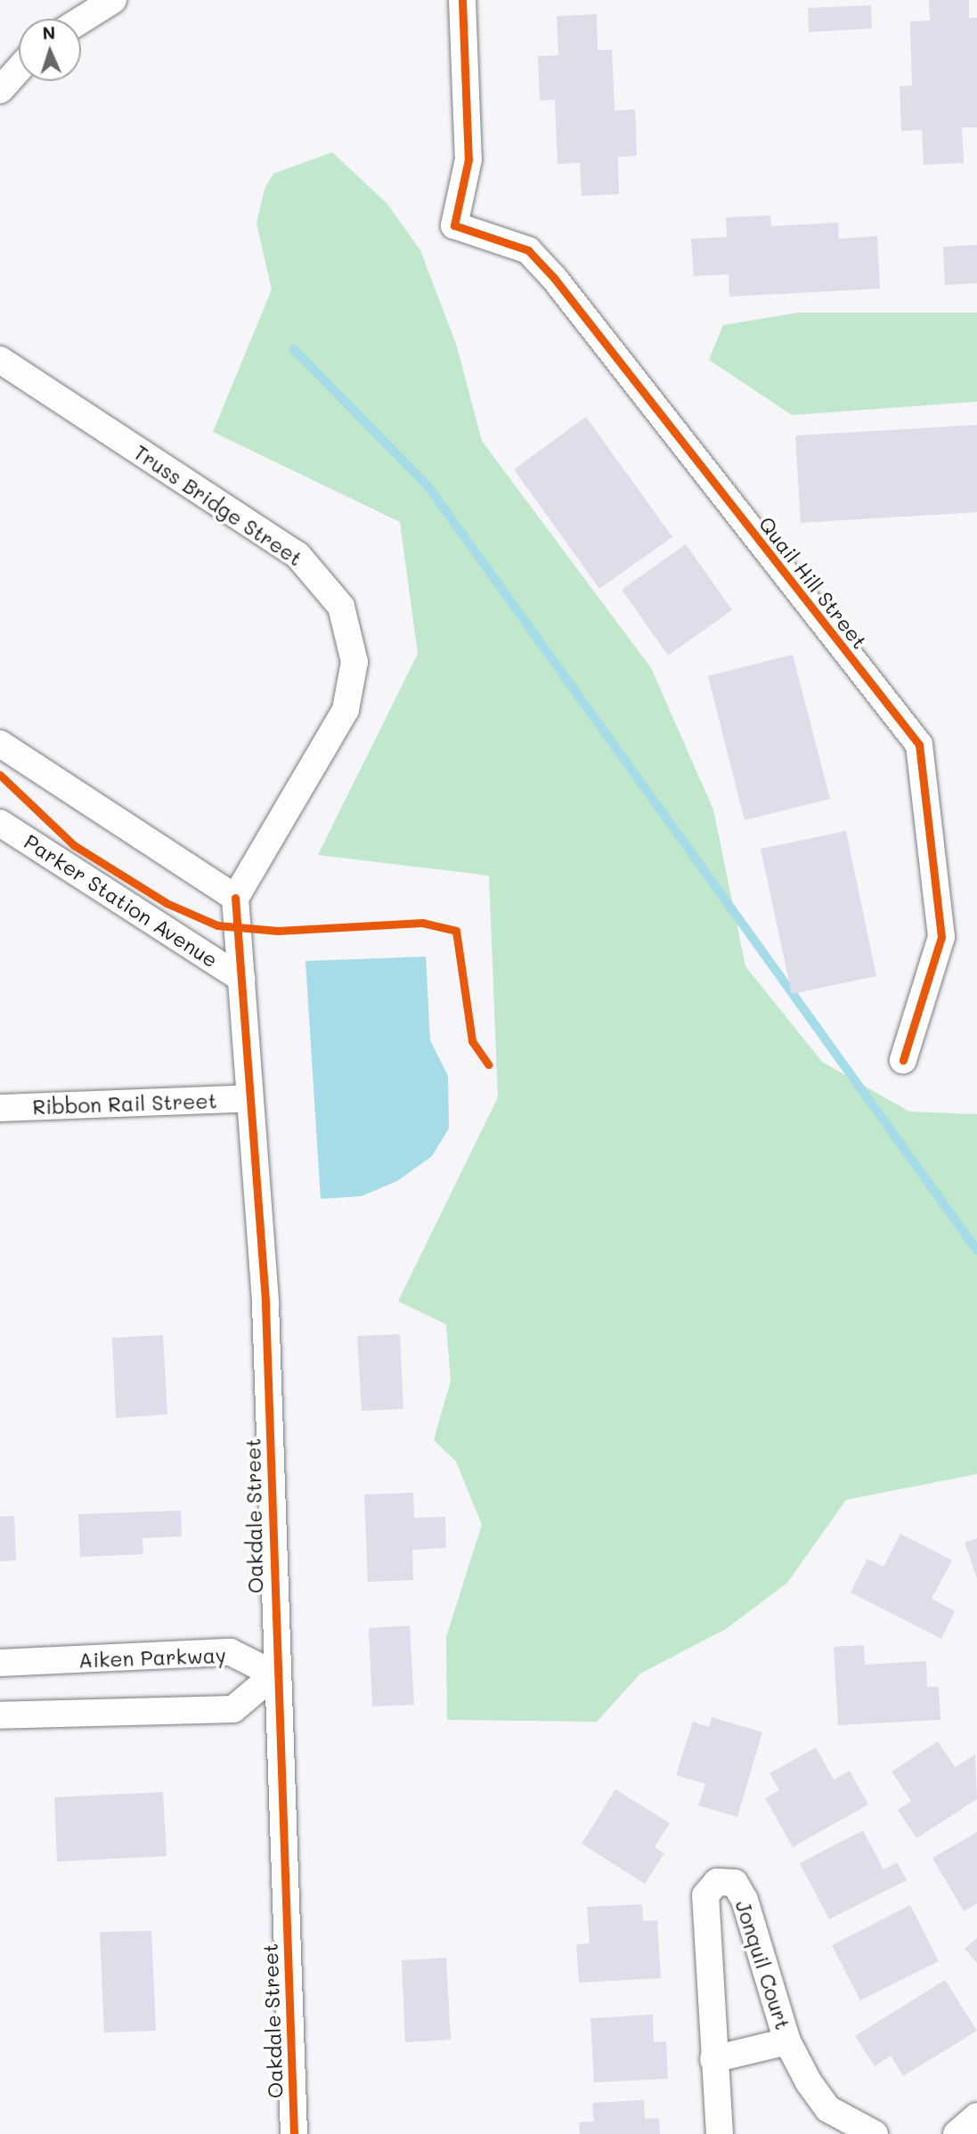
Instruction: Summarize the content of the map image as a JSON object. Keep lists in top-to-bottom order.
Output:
{
  "streets": {
    "street": [
      "Truss Bridge Street",
      "Quail Hill Street",
      "Parker Station Avenue",
      "Ribbon Rail Street",
      "Oakdale Street",
      "Aiken Parkway",
      "Jonquil Court"
    ]
  },
  "crossings": [
    ["Truss Bridge Street", "Oakdale Street"],
    ["Parker Station Avenue", "Oakdale Street"],
    ["Ribbon Rail Street", "Oakdale Street"],
    ["Oakdale Street", "Aiken Parkway"]
  ],
  "north": "top"
}
